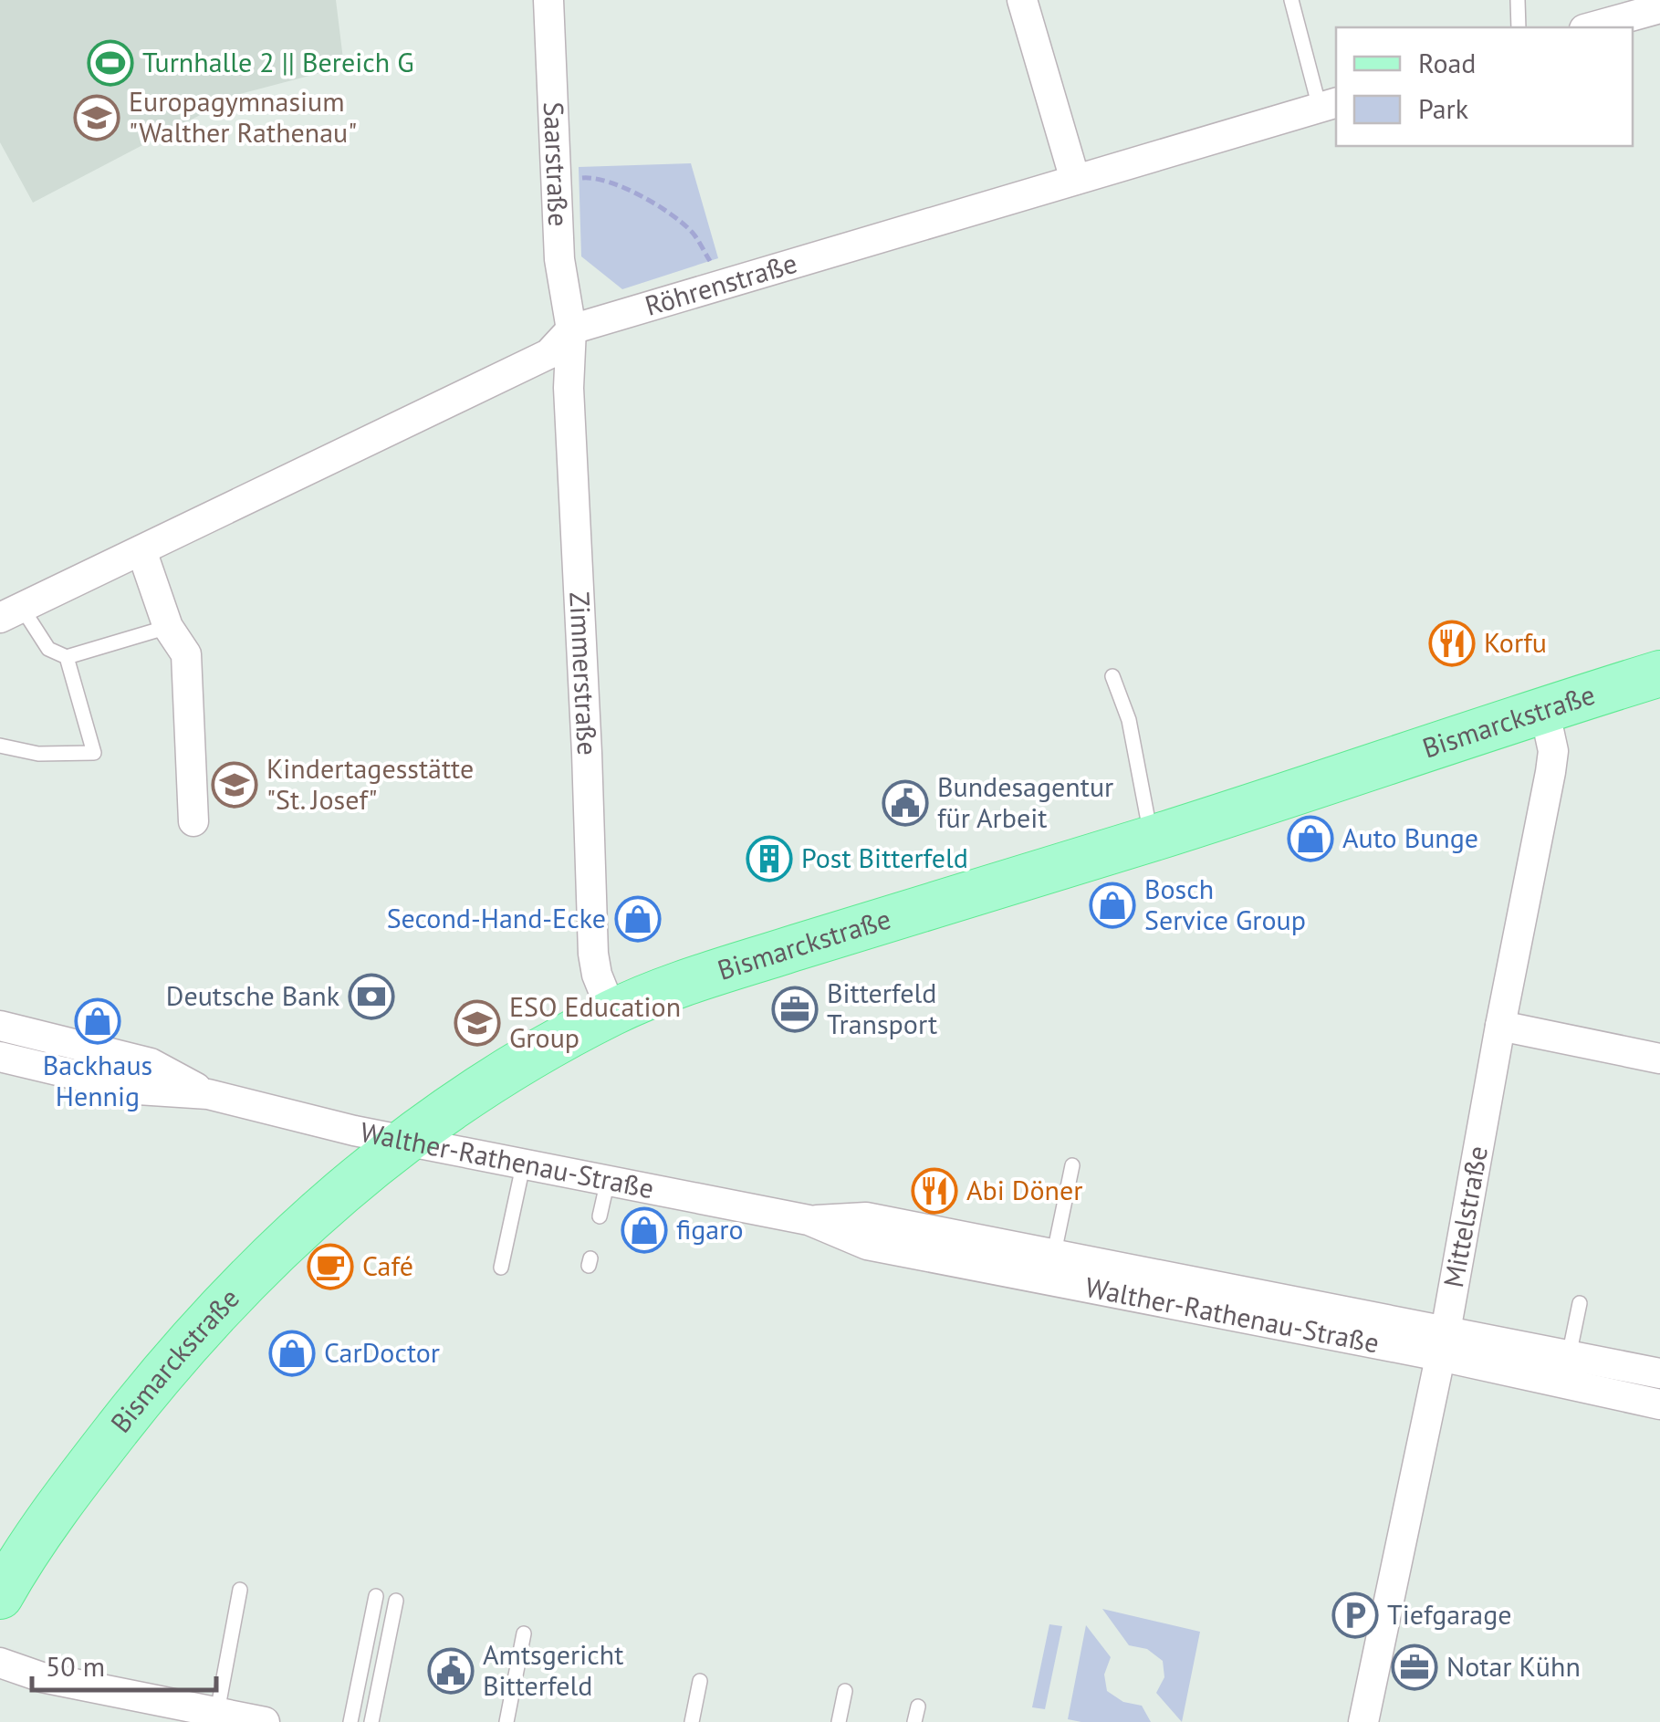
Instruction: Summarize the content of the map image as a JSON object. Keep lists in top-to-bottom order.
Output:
{
  "streets": {
    "main road": ["Bismarckstraße"],
    "street": [
      "Saarstraße",
      "Röhrenstraße",
      "Zimmerstraße",
      "Walther-Rathenau-Straße",
      "Mittelstraße"
    ]
  },
  "crossings": [
    ["Saarstraße", "Röhrenstraße"],
    ["Saarstraße", "Zimmerstraße"],
    ["Röhrenstraße", "Zimmerstraße"],
    ["Zimmerstraße", "Bismarckstraße"],
    ["Bismarckstraße", "Walther-Rathenau-Straße"],
    ["Bismarckstraße", "Mittelstraße"],
    ["Walther-Rathenau-Straße", "Mittelstraße"]
  ],
  "places": {
    "sports": ["Turnhalle 2 || Bereich G"],
    "school or university": ["Europagymnasium \"Walther Rathenau\"", "Kindertagesstätte \"St. Josef\"", "ESO Education Group"],
    "restaurant": ["Korfu", "Abi Döner"],
    "public building": ["Bundesagentur für Arbeit", "Amtsgericht Bitterfeld"],
    "shop": [
      "Auto Bunge",
      "Bosch Service Group",
      "Second-Hand-Ecke",
      "Backhaus Hennig",
      "figaro",
      "CarDoctor"
    ],
    "building": ["Post Bitterfeld"],
    "bank": ["Deutsche Bank"],
    "office": ["Bitterfeld Transport", "Notar Kühn"],
    "cafe": ["Café"],
    "parking": ["Tiefgarage"]
  },
  "legend": ["Road", "Park"],
  "scale_bar": "50 m"
}
